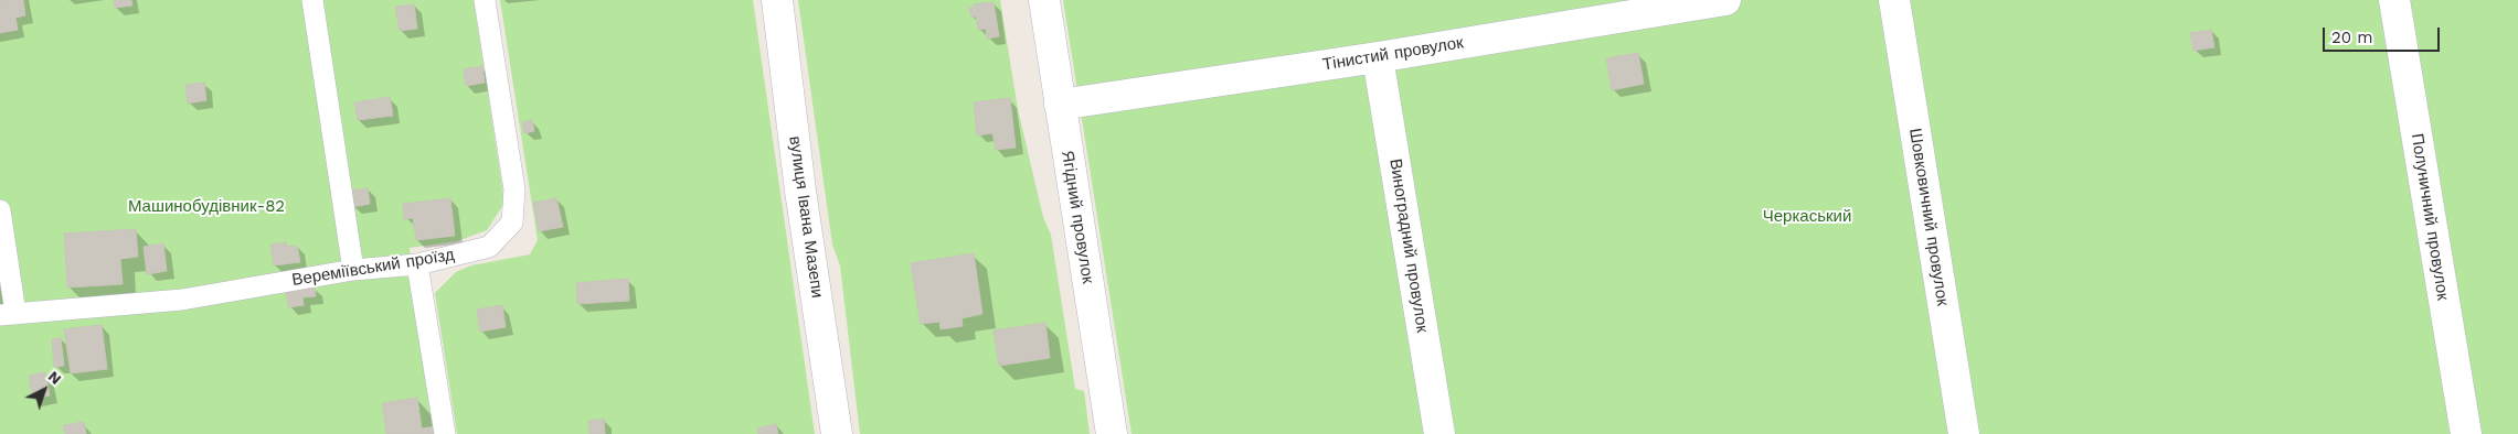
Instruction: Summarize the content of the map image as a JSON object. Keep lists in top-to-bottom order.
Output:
{
  "streets": {
    "street": [
      "Тінистий провулок",
      "вулиця Івана Мазепи",
      "Ягідний провулок",
      "Шовковичний провулок",
      "Полуничний провулок",
      "Виноградний провулок"
    ],
    "lane": ["Вереміївський проїзд"]
  },
  "crossings": [
    ["Тінистий провулок", "Ягідний провулок"],
    ["Тінистий провулок", "Виноградний провулок"]
  ],
  "parks": ["Машинобудівник-82", "Черкаський"],
  "scale_bar": "20 m",
  "north": "top right"
}
